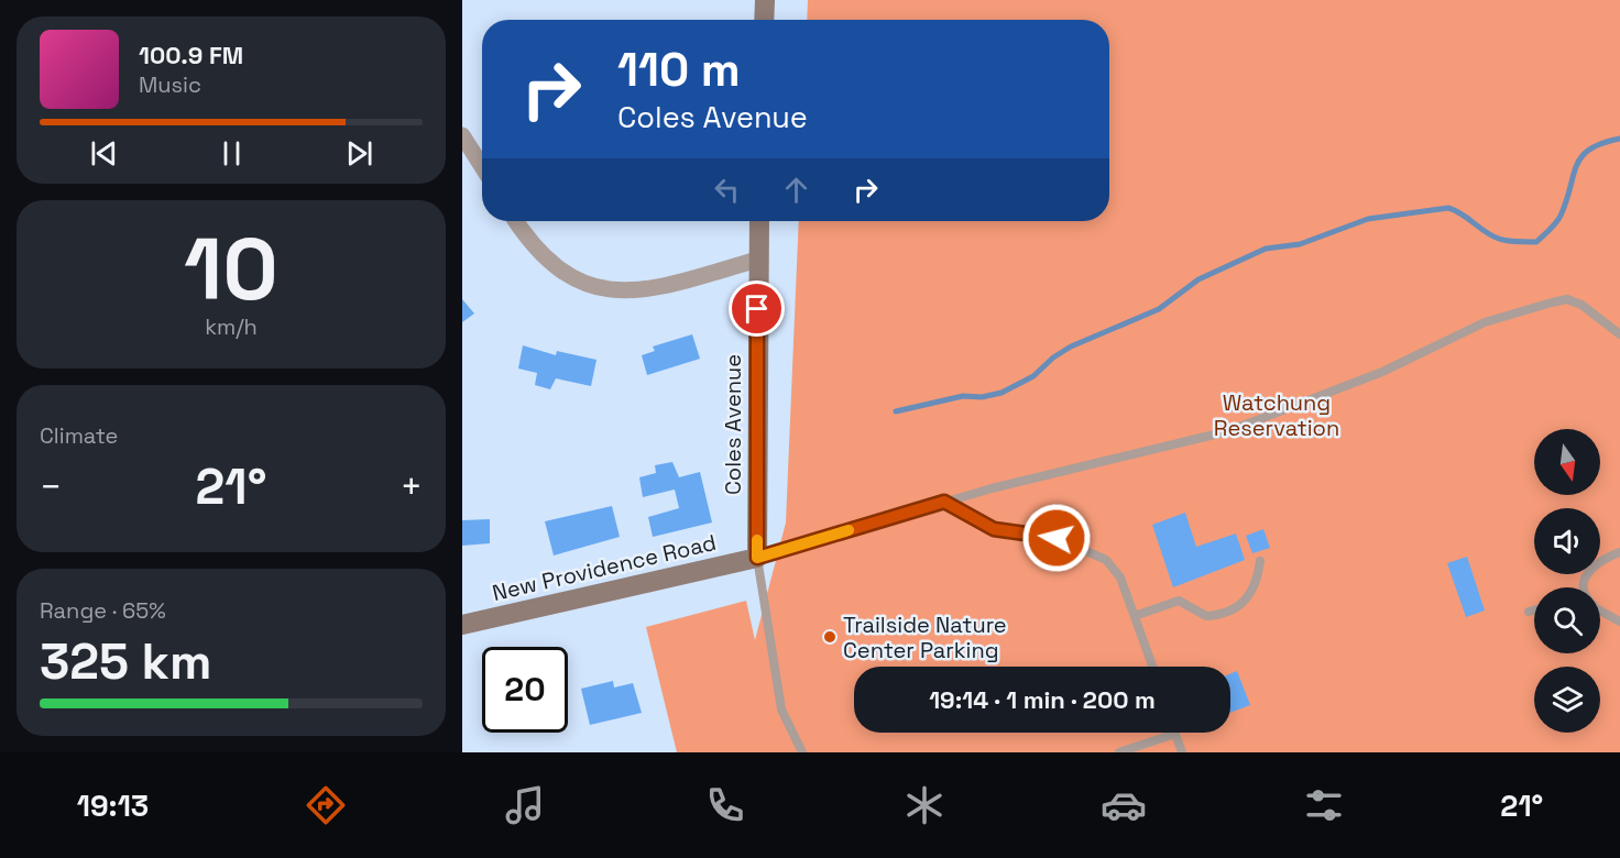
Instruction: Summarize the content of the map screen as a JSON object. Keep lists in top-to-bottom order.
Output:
{
  "streets": {
    "street": ["Coles Avenue", "New Providence Road"]
  },
  "crossings": [
    ["Coles Avenue", "New Providence Road"]
  ],
  "parks": ["Watchung Reservation"],
  "places": ["Trailside Nature Center Parking"],
  "north": "bottom",
  "page": {
    "turn": ["110 m", "Coles Avenue"],
    "song": ["100.9 FM", "Music"],
    "tile": [
      ["10", "km/h"],
      "Climate",
      ["Range · 65%", "325 km"]
    ],
    "heat": ["−", "21°", "+"],
    "limit": "20",
    "trip": "19:14 · 1 min · 200 m",
    "tabs": ["19:13", "21°"]
  }
}
